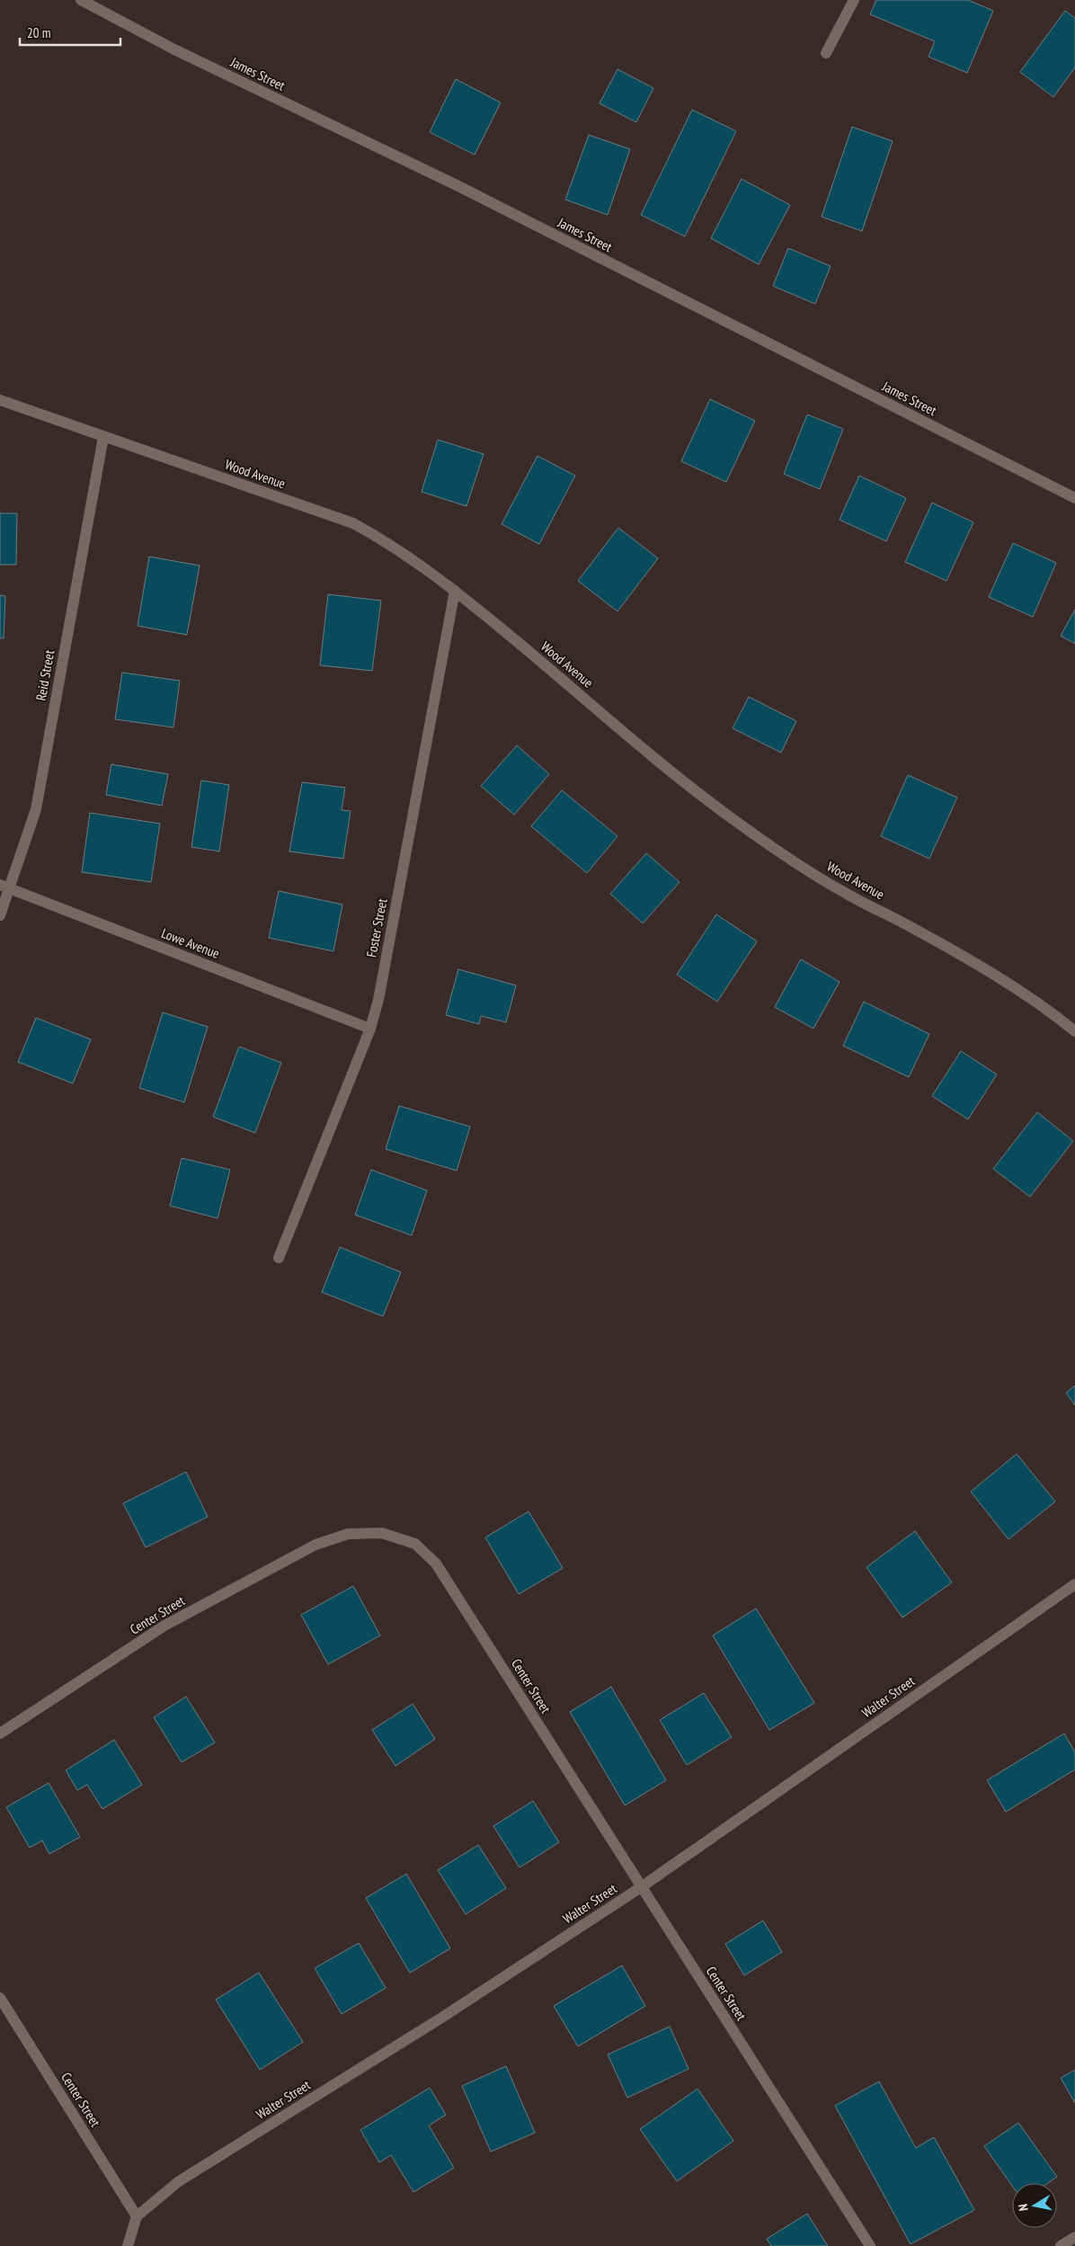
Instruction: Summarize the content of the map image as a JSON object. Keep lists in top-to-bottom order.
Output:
{
  "streets": {
    "street": [
      "James Street",
      "Wood Avenue",
      "Reid Street",
      "Foster Street",
      "Lowe Avenue",
      "Center Street",
      "Walter Street"
    ]
  },
  "crossings": [
    ["Wood Avenue", "Reid Street"],
    ["Wood Avenue", "Foster Street"],
    ["Reid Street", "Lowe Avenue"],
    ["Foster Street", "Lowe Avenue"],
    ["Center Street", "Walter Street"]
  ],
  "scale_bar": "20 m",
  "north": "left"
}
